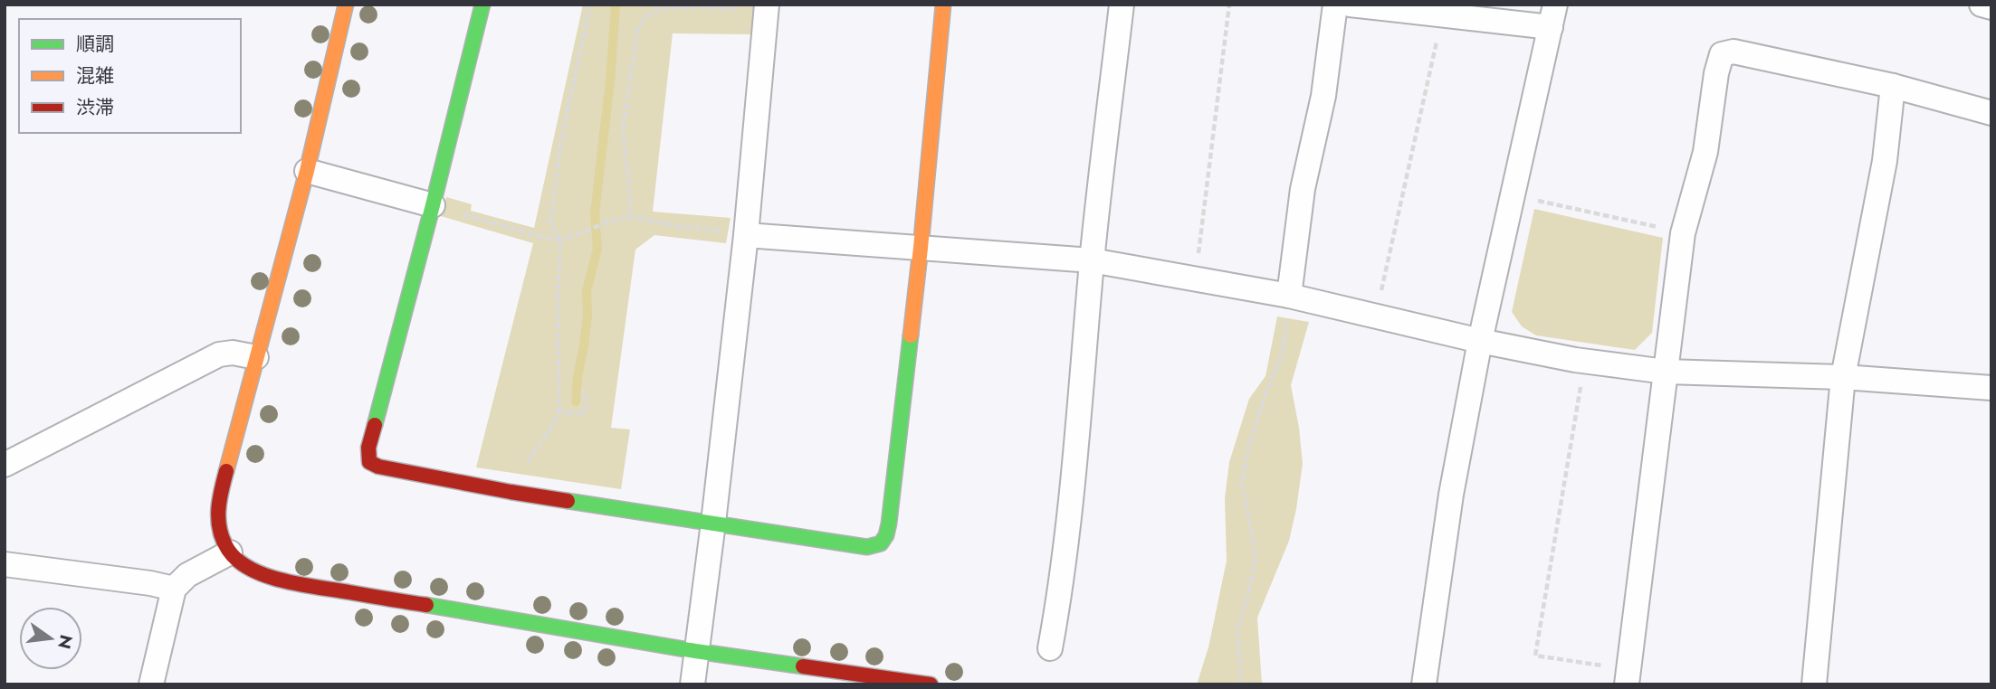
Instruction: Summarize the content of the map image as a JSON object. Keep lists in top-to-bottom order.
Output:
{
  "legend": ["順調", "混雑", "渋滞"],
  "north": "right"
}
